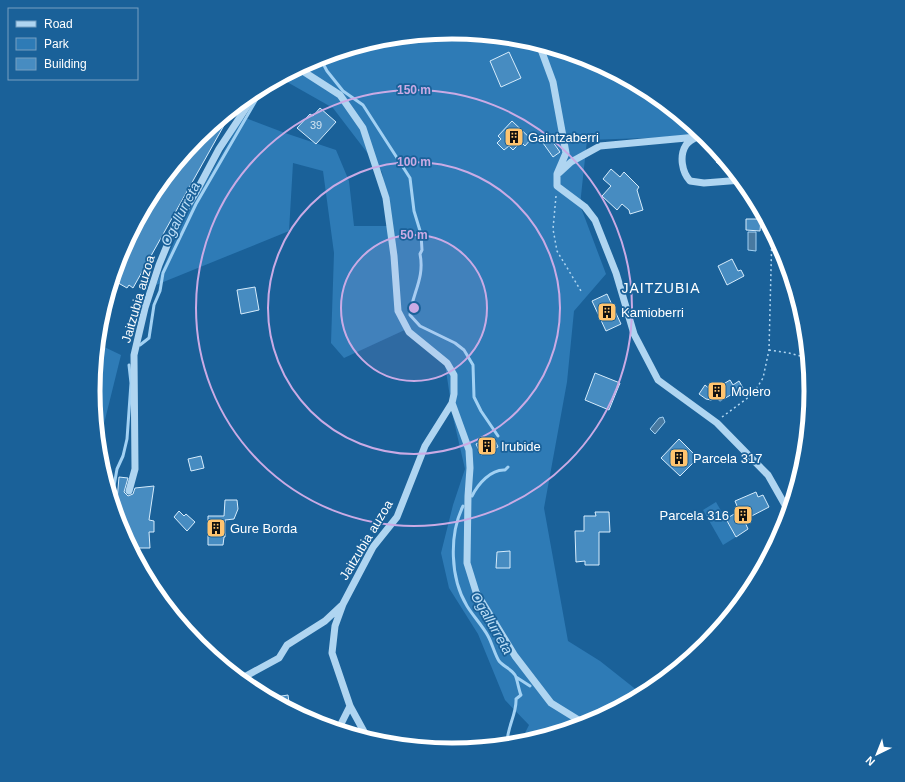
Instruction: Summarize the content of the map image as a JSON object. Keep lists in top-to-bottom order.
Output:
{
  "streets": {
    "street": ["Jaitzubia auzoa"]
  },
  "districts": ["JAITZUBIA"],
  "water": ["Ogallurreta"],
  "places": {
    "building": [
      "Gaintzaberri",
      "Kamioberri",
      "Molero",
      "Irubide",
      "Parcela 317",
      "Parcela 316",
      "Gure Borda"
    ]
  },
  "house_numbers": ["39"],
  "legend": ["Road", "Park", "Building"],
  "north": "bottom left",
  "rings": ["150 m", "100 m", "50 m"]
}
